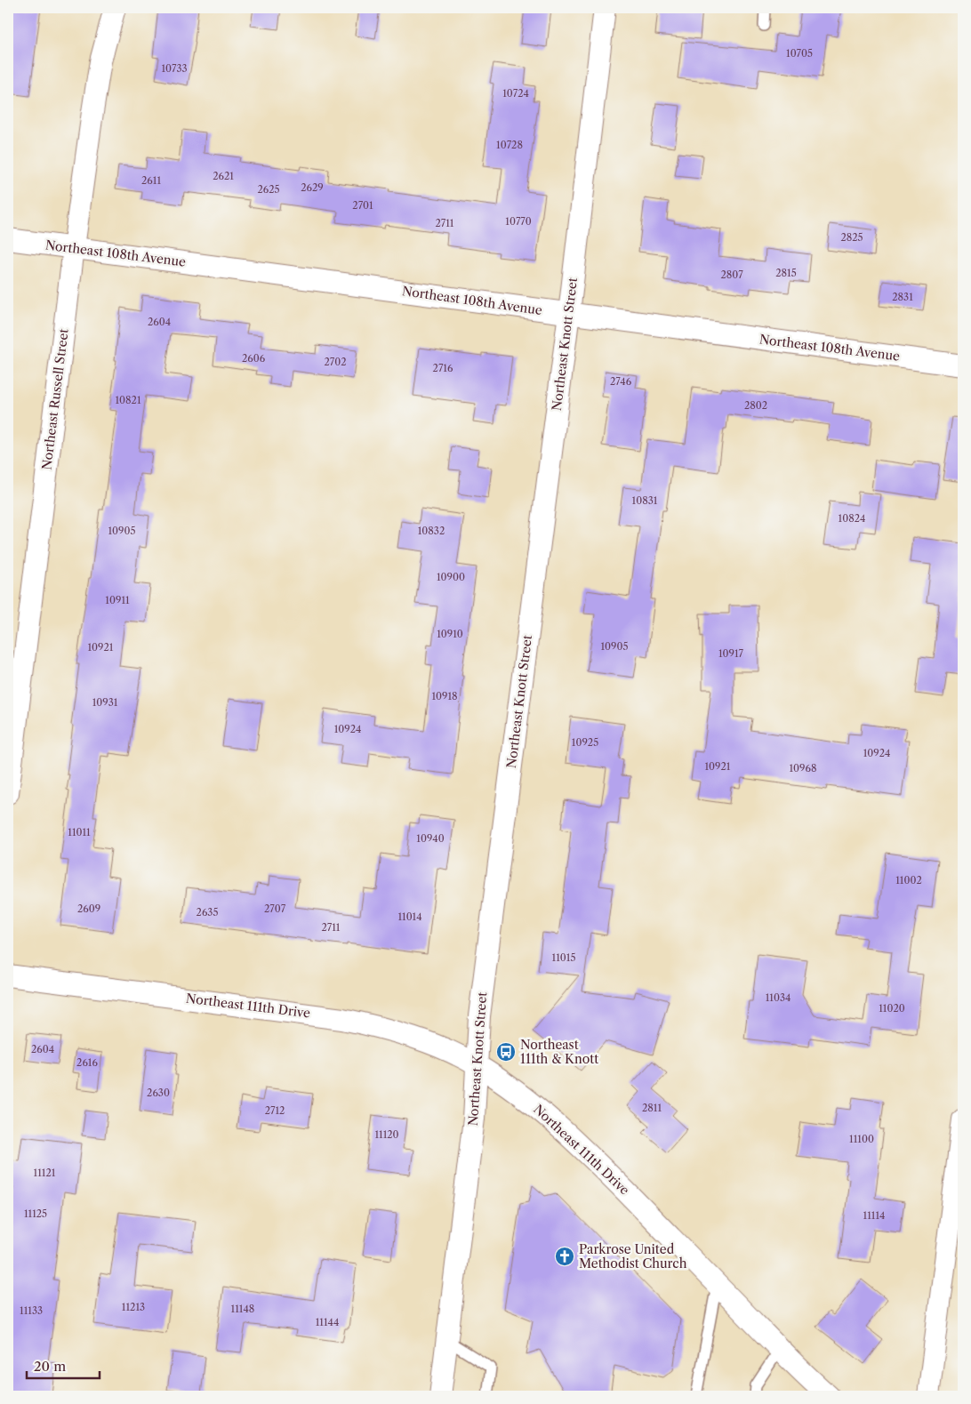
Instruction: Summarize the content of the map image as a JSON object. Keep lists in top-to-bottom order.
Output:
{
  "streets": {
    "street": [
      "Northeast 108th Avenue",
      "Northeast Knott Street",
      "Northeast Russell Street",
      "Northeast 111th Drive"
    ]
  },
  "crossings": [
    ["Northeast 108th Avenue", "Northeast Knott Street"],
    ["Northeast 108th Avenue", "Northeast Russell Street"],
    ["Northeast Knott Street", "Northeast 111th Drive"]
  ],
  "places": {
    "bus stop": ["Northeast 111th & Knott"],
    "church": ["Parkrose United Methodist Church"]
  },
  "house_numbers": [
    "10705",
    "10733",
    "10724",
    "10728",
    "2621",
    "2611",
    "2629",
    "2625",
    "2701",
    "10770",
    "2711",
    "2825",
    "2815",
    "2807",
    "2831",
    "2604",
    "2606",
    "2702",
    "2716",
    "2746",
    "10821",
    "2802",
    "10831",
    "10824",
    "10905",
    "10832",
    "10900",
    "10911",
    "10910",
    "10905",
    "10921",
    "10917",
    "10918",
    "10931",
    "10924",
    "10925",
    "10924",
    "10921",
    "10968",
    "11011",
    "10940",
    "11002",
    "2609",
    "2707",
    "2635",
    "11014",
    "2711",
    "11015",
    "11034",
    "11020",
    "2604",
    "2616",
    "2630",
    "2811",
    "2712",
    "11120",
    "11100",
    "11121",
    "11125",
    "11114",
    "11213",
    "11148",
    "11133",
    "11144"
  ],
  "scale_bar": "20 m"
}
